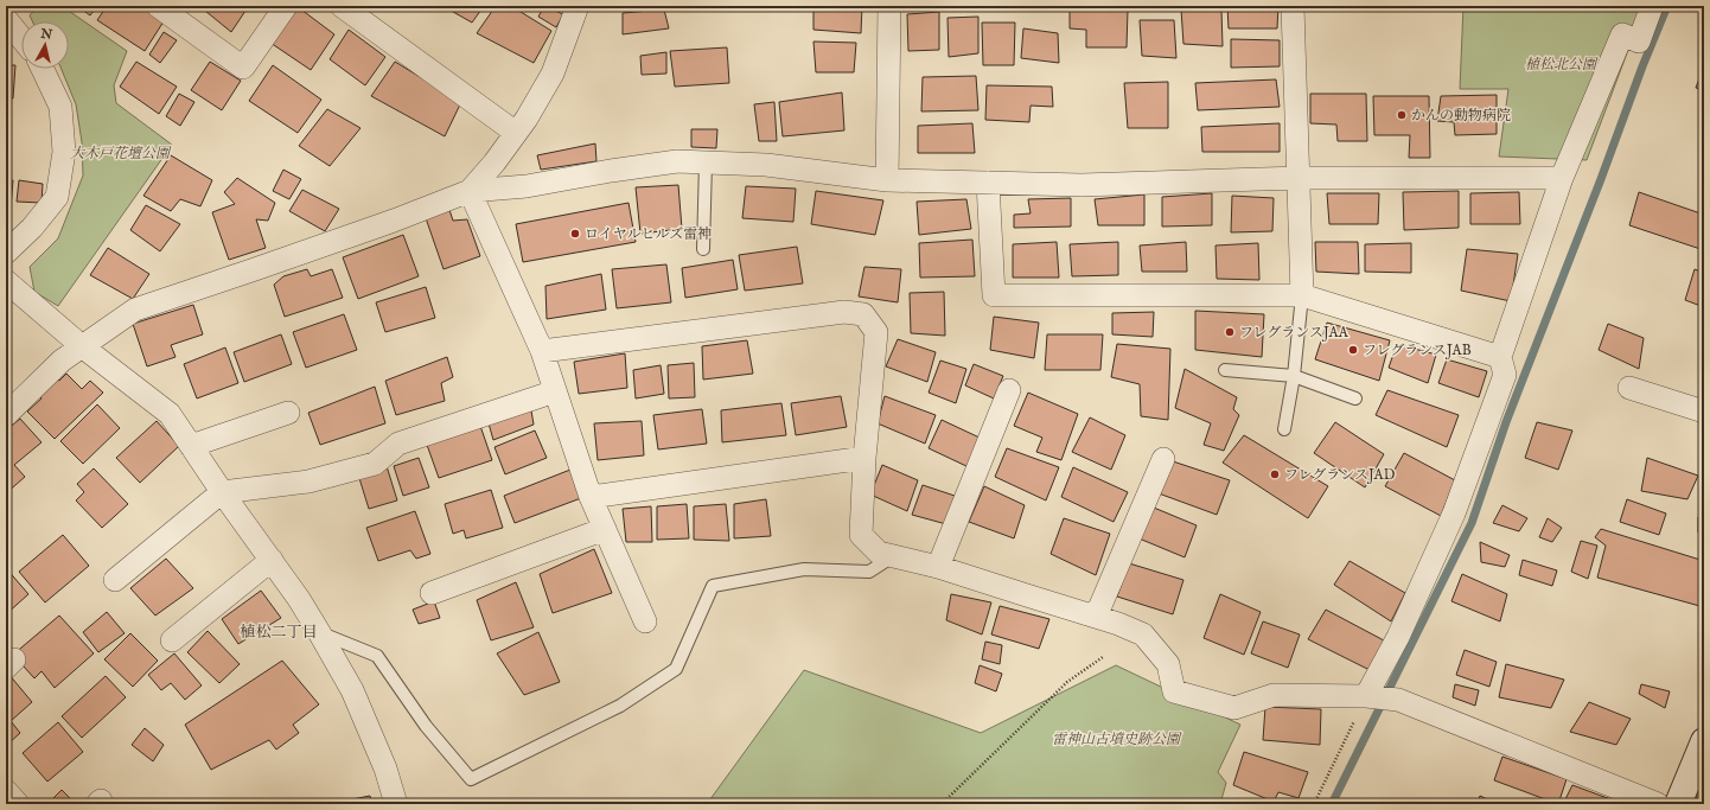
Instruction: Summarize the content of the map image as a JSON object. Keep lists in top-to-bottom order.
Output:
{
  "districts": ["植松二丁目"],
  "parks": ["植松北公園", "大木戸花壇公園", "雷神山古墳史跡公園"],
  "places": [
    "かんの動物病院",
    "ロイヤルヒルズ雷神",
    "フレグランスJAA",
    "フレグランスJAB",
    "フレグランスJAD"
  ],
  "north": "top"
}
